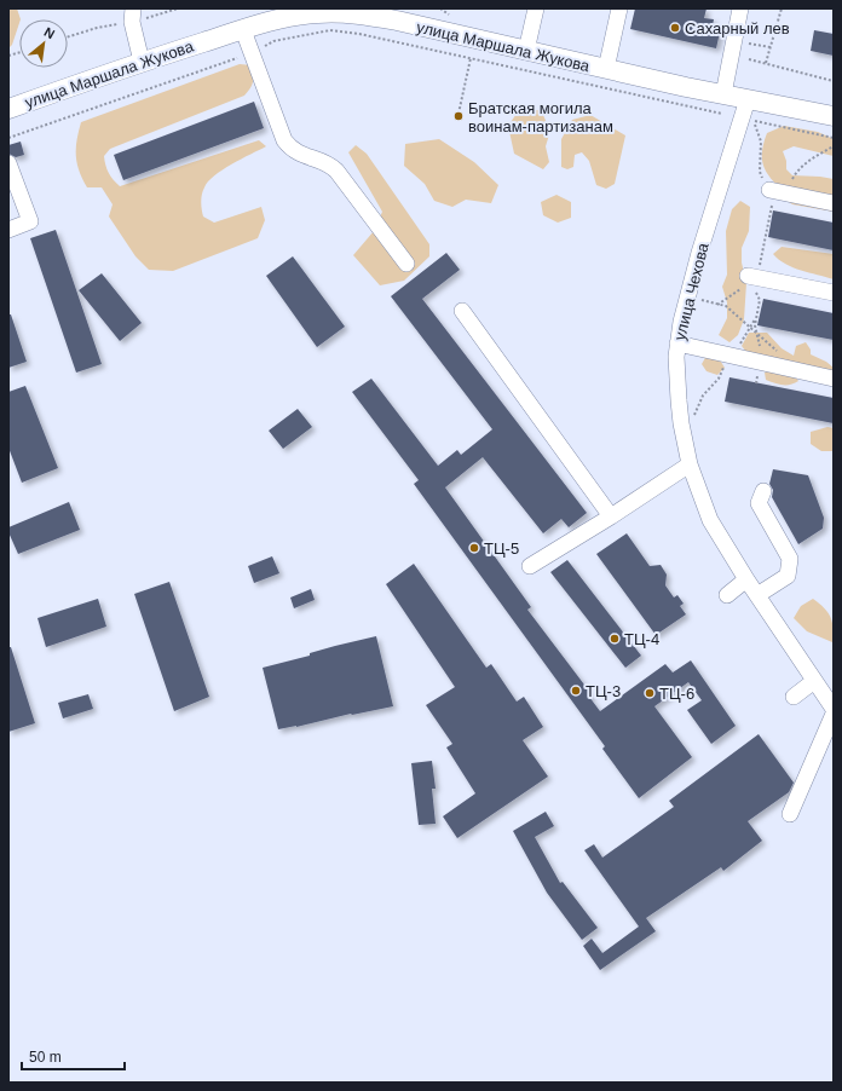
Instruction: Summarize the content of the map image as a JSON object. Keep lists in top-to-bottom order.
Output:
{
  "streets": {
    "main road": ["улица Маршала Жукова"],
    "street": ["улица Чехова"]
  },
  "crossings": [
    ["улица Маршала Жукова", "улица Чехова"]
  ],
  "places": [
    "Сахарный лев",
    "Братская могила воинам-партизанам",
    "ТЦ-5",
    "ТЦ-4",
    "ТЦ-3",
    "ТЦ-6"
  ],
  "scale_bar": "50 m",
  "north": "top right"
}
